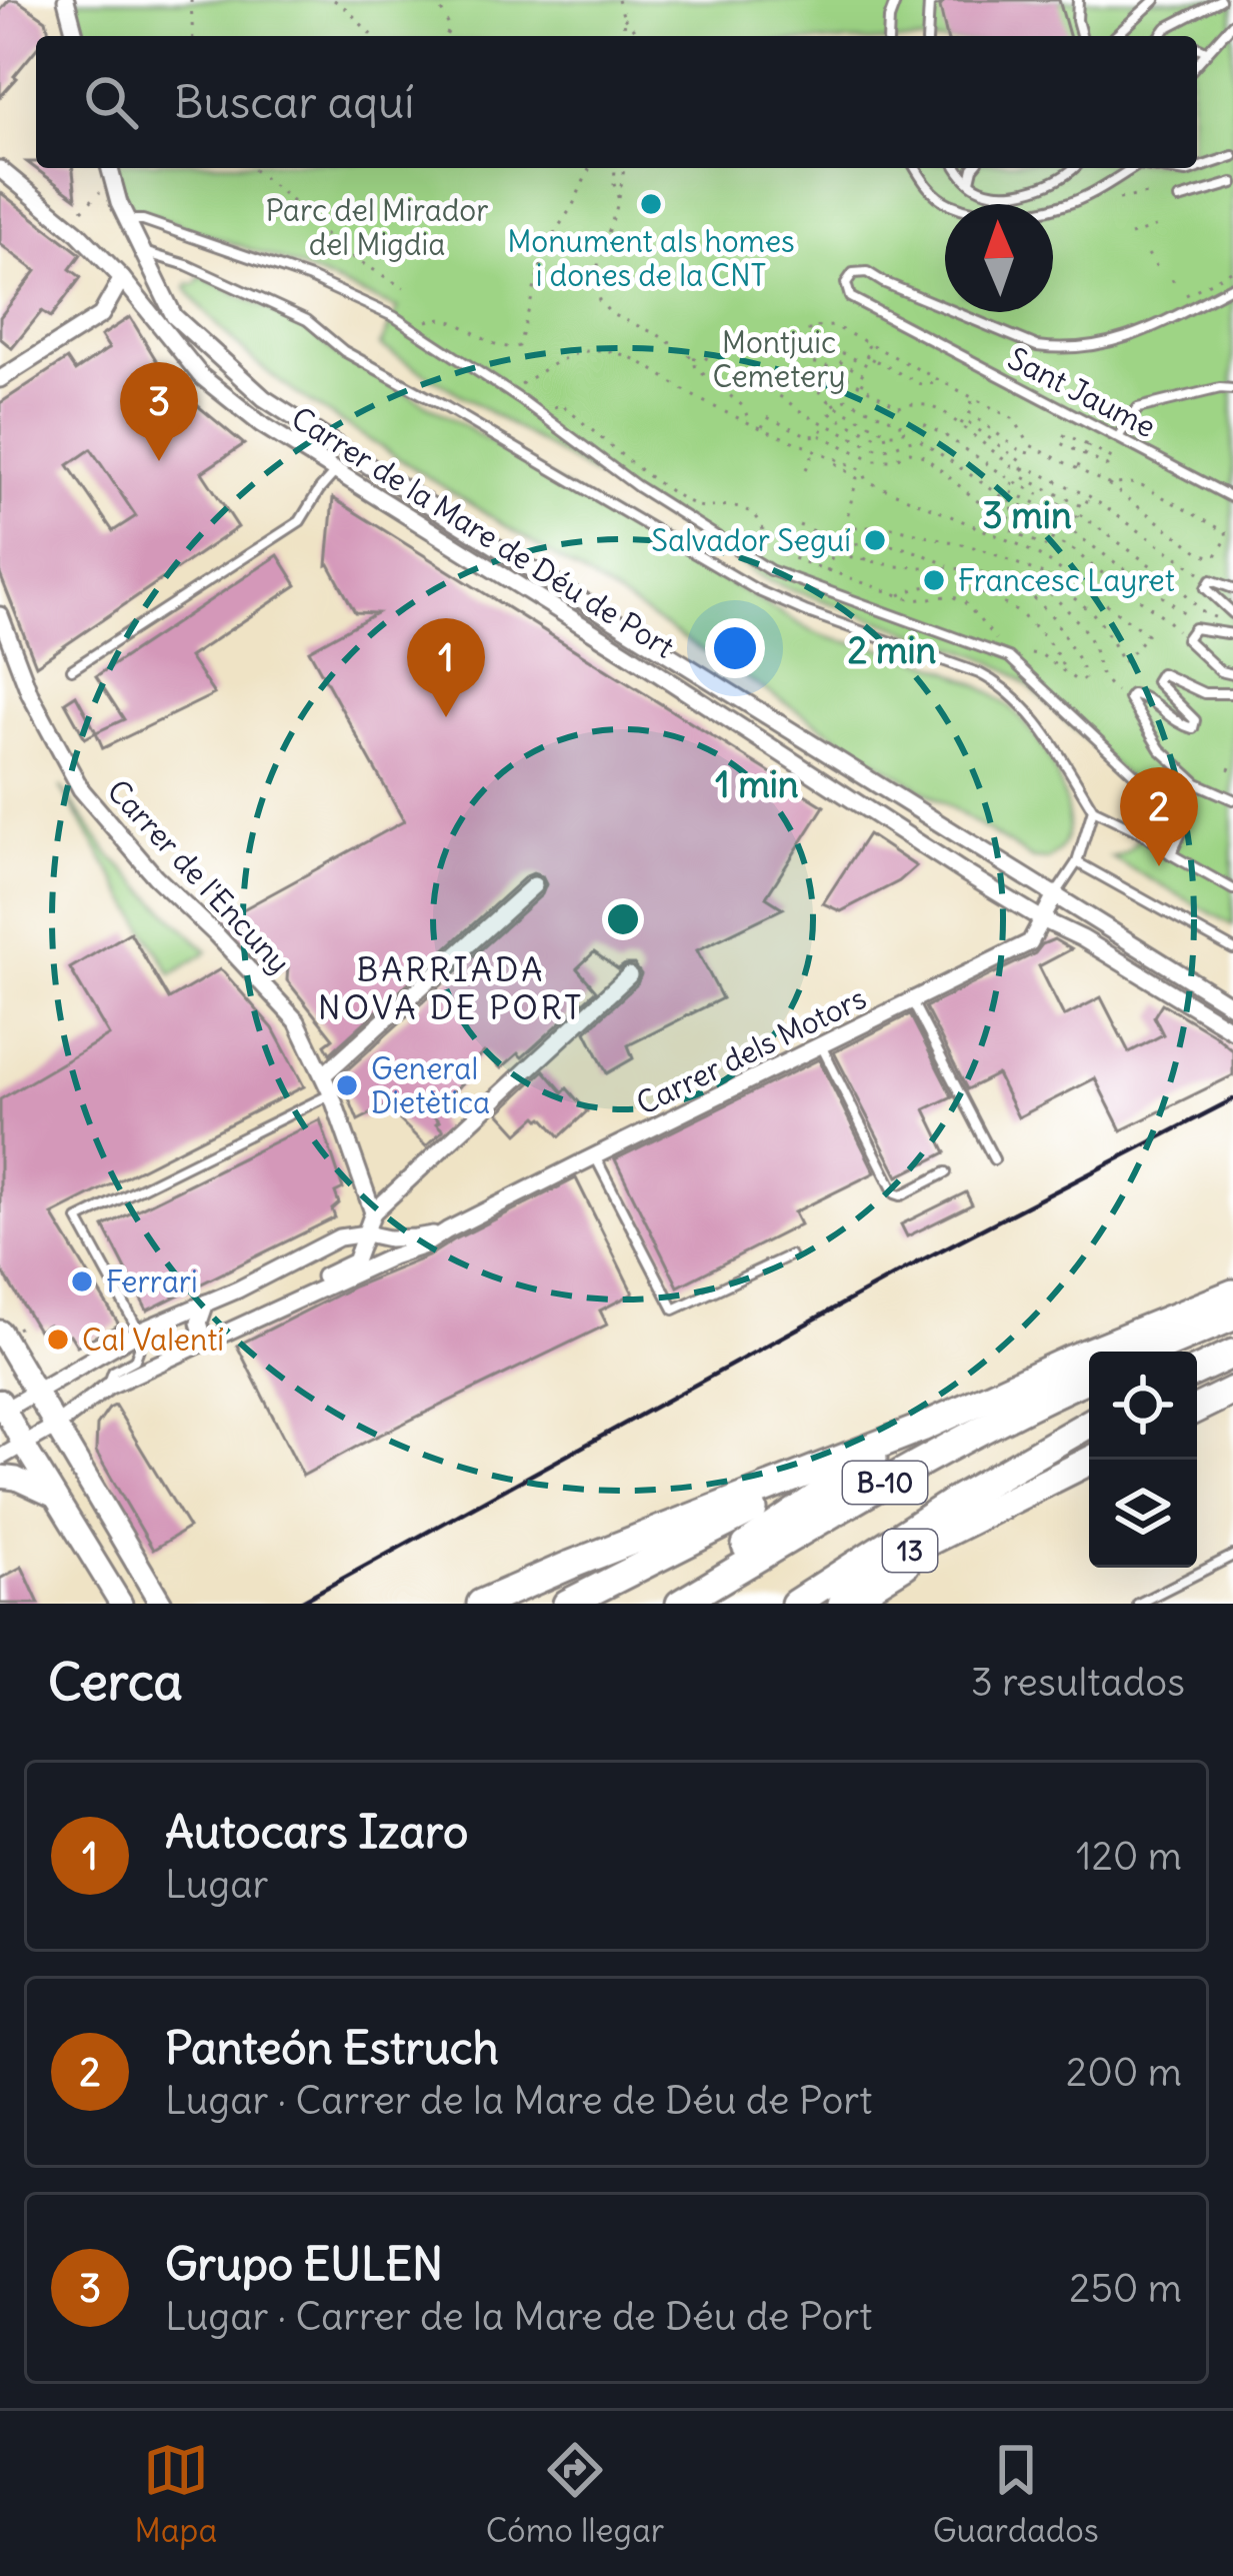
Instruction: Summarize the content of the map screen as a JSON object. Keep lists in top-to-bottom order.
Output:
{
  "streets": {
    "highway": ["B-10", "13"],
    "street": ["Carrer de la Mare de Déu de Port", "Carrer de l'Encuny", "Carrer dels Motors"],
    "lane": ["Sant Jaume"]
  },
  "crossings": [
    ["Carrer de la Mare de Déu de Port", "Carrer dels Motors"]
  ],
  "districts": ["BARRIADA NOVA DE PORT"],
  "parks": ["Parc del Mirador del Migdia", "Montjuic Cemetery"],
  "places": [
    "Monument als homes i dones de la CNT",
    "Salvador Seguí",
    "Francesc Layret",
    "General Dietètica",
    "Ferrari",
    "Cal Valentí"
  ],
  "north": "top",
  "page": {
    "search": "Buscar aquí",
    "pins": ["3", "1", "2"],
    "heading": ["Cerca", "3 resultados"],
    "list": [
      {
        "mark": "1",
        "name": "Autocars Izaro",
        "note": "Lugar",
        "value": "120 m"
      },
      {
        "mark": "2",
        "name": "Panteón Estruch",
        "note": "Lugar · Carrer de la Mare de Déu de Port",
        "value": "200 m"
      },
      {
        "mark": "3",
        "name": "Grupo EULEN",
        "note": "Lugar · Carrer de la Mare de Déu de Port",
        "value": "250 m"
      }
    ],
    "nav": ["Mapa", "Cómo llegar", "Guardados"]
  },
  "rings": ["3 min", "2 min", "1 min"]
}
